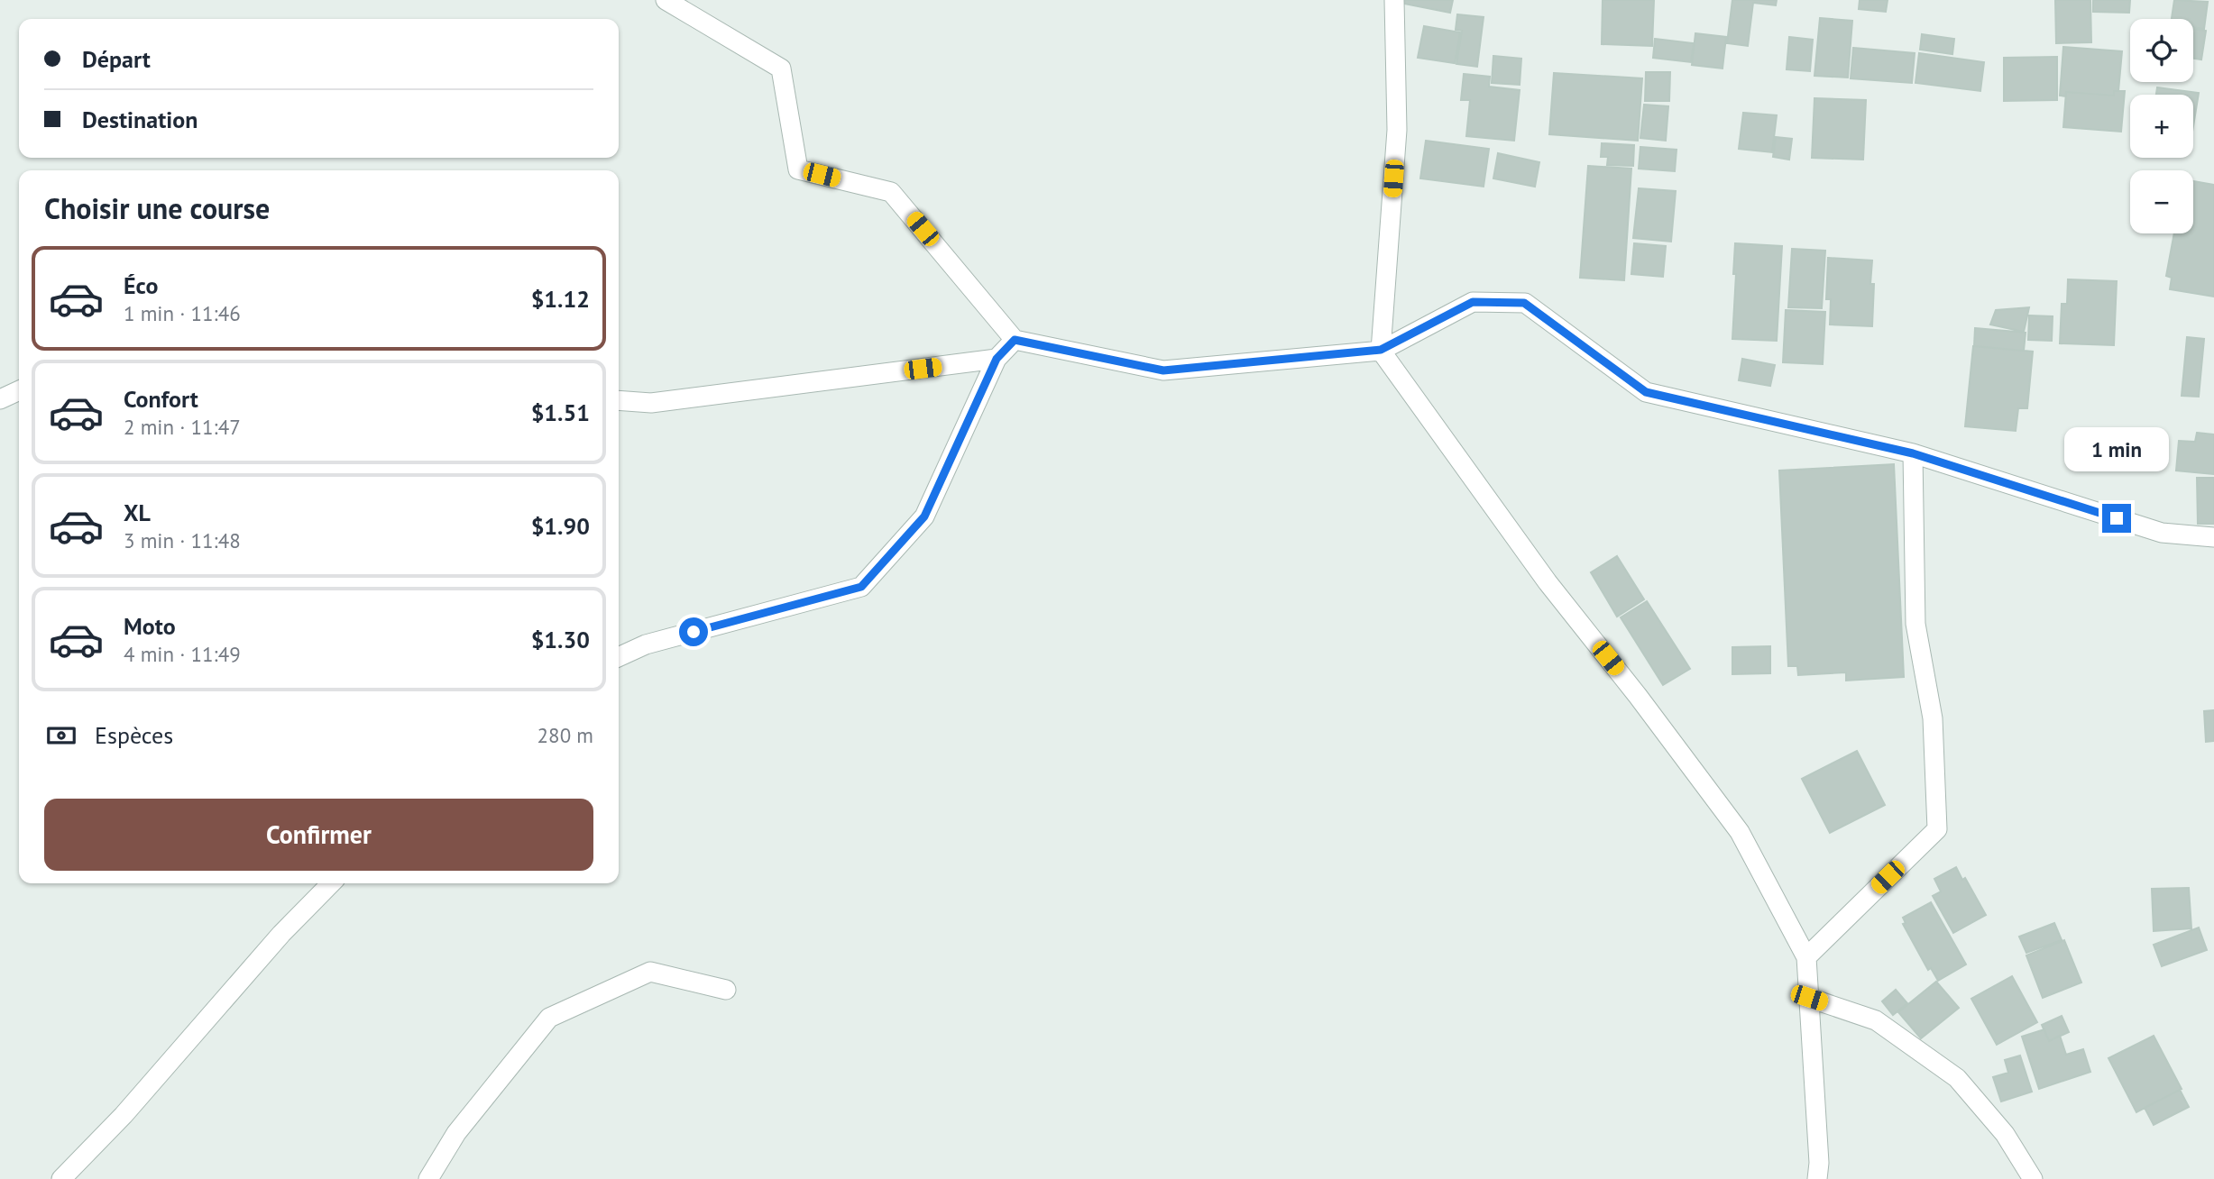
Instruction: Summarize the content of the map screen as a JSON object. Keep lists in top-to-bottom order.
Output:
{
  "page": {
    "map_buttons": ["+", "−"],
    "banner": ["Départ", "Destination"],
    "heading": "Choisir une course",
    "list": [
      {
        "name": "Éco",
        "note": "1 min · 11:46",
        "value": "$1.12"
      },
      {
        "name": "Confort",
        "note": "2 min · 11:47",
        "value": "$1.51"
      },
      {
        "name": "XL",
        "note": "3 min · 11:48",
        "value": "$1.90"
      },
      {
        "name": "Moto",
        "note": "4 min · 11:49",
        "value": "$1.30"
      }
    ],
    "bubble": "1 min",
    "pay": ["Espèces", "280 m"],
    "buttons": "Confirmer"
  }
}
